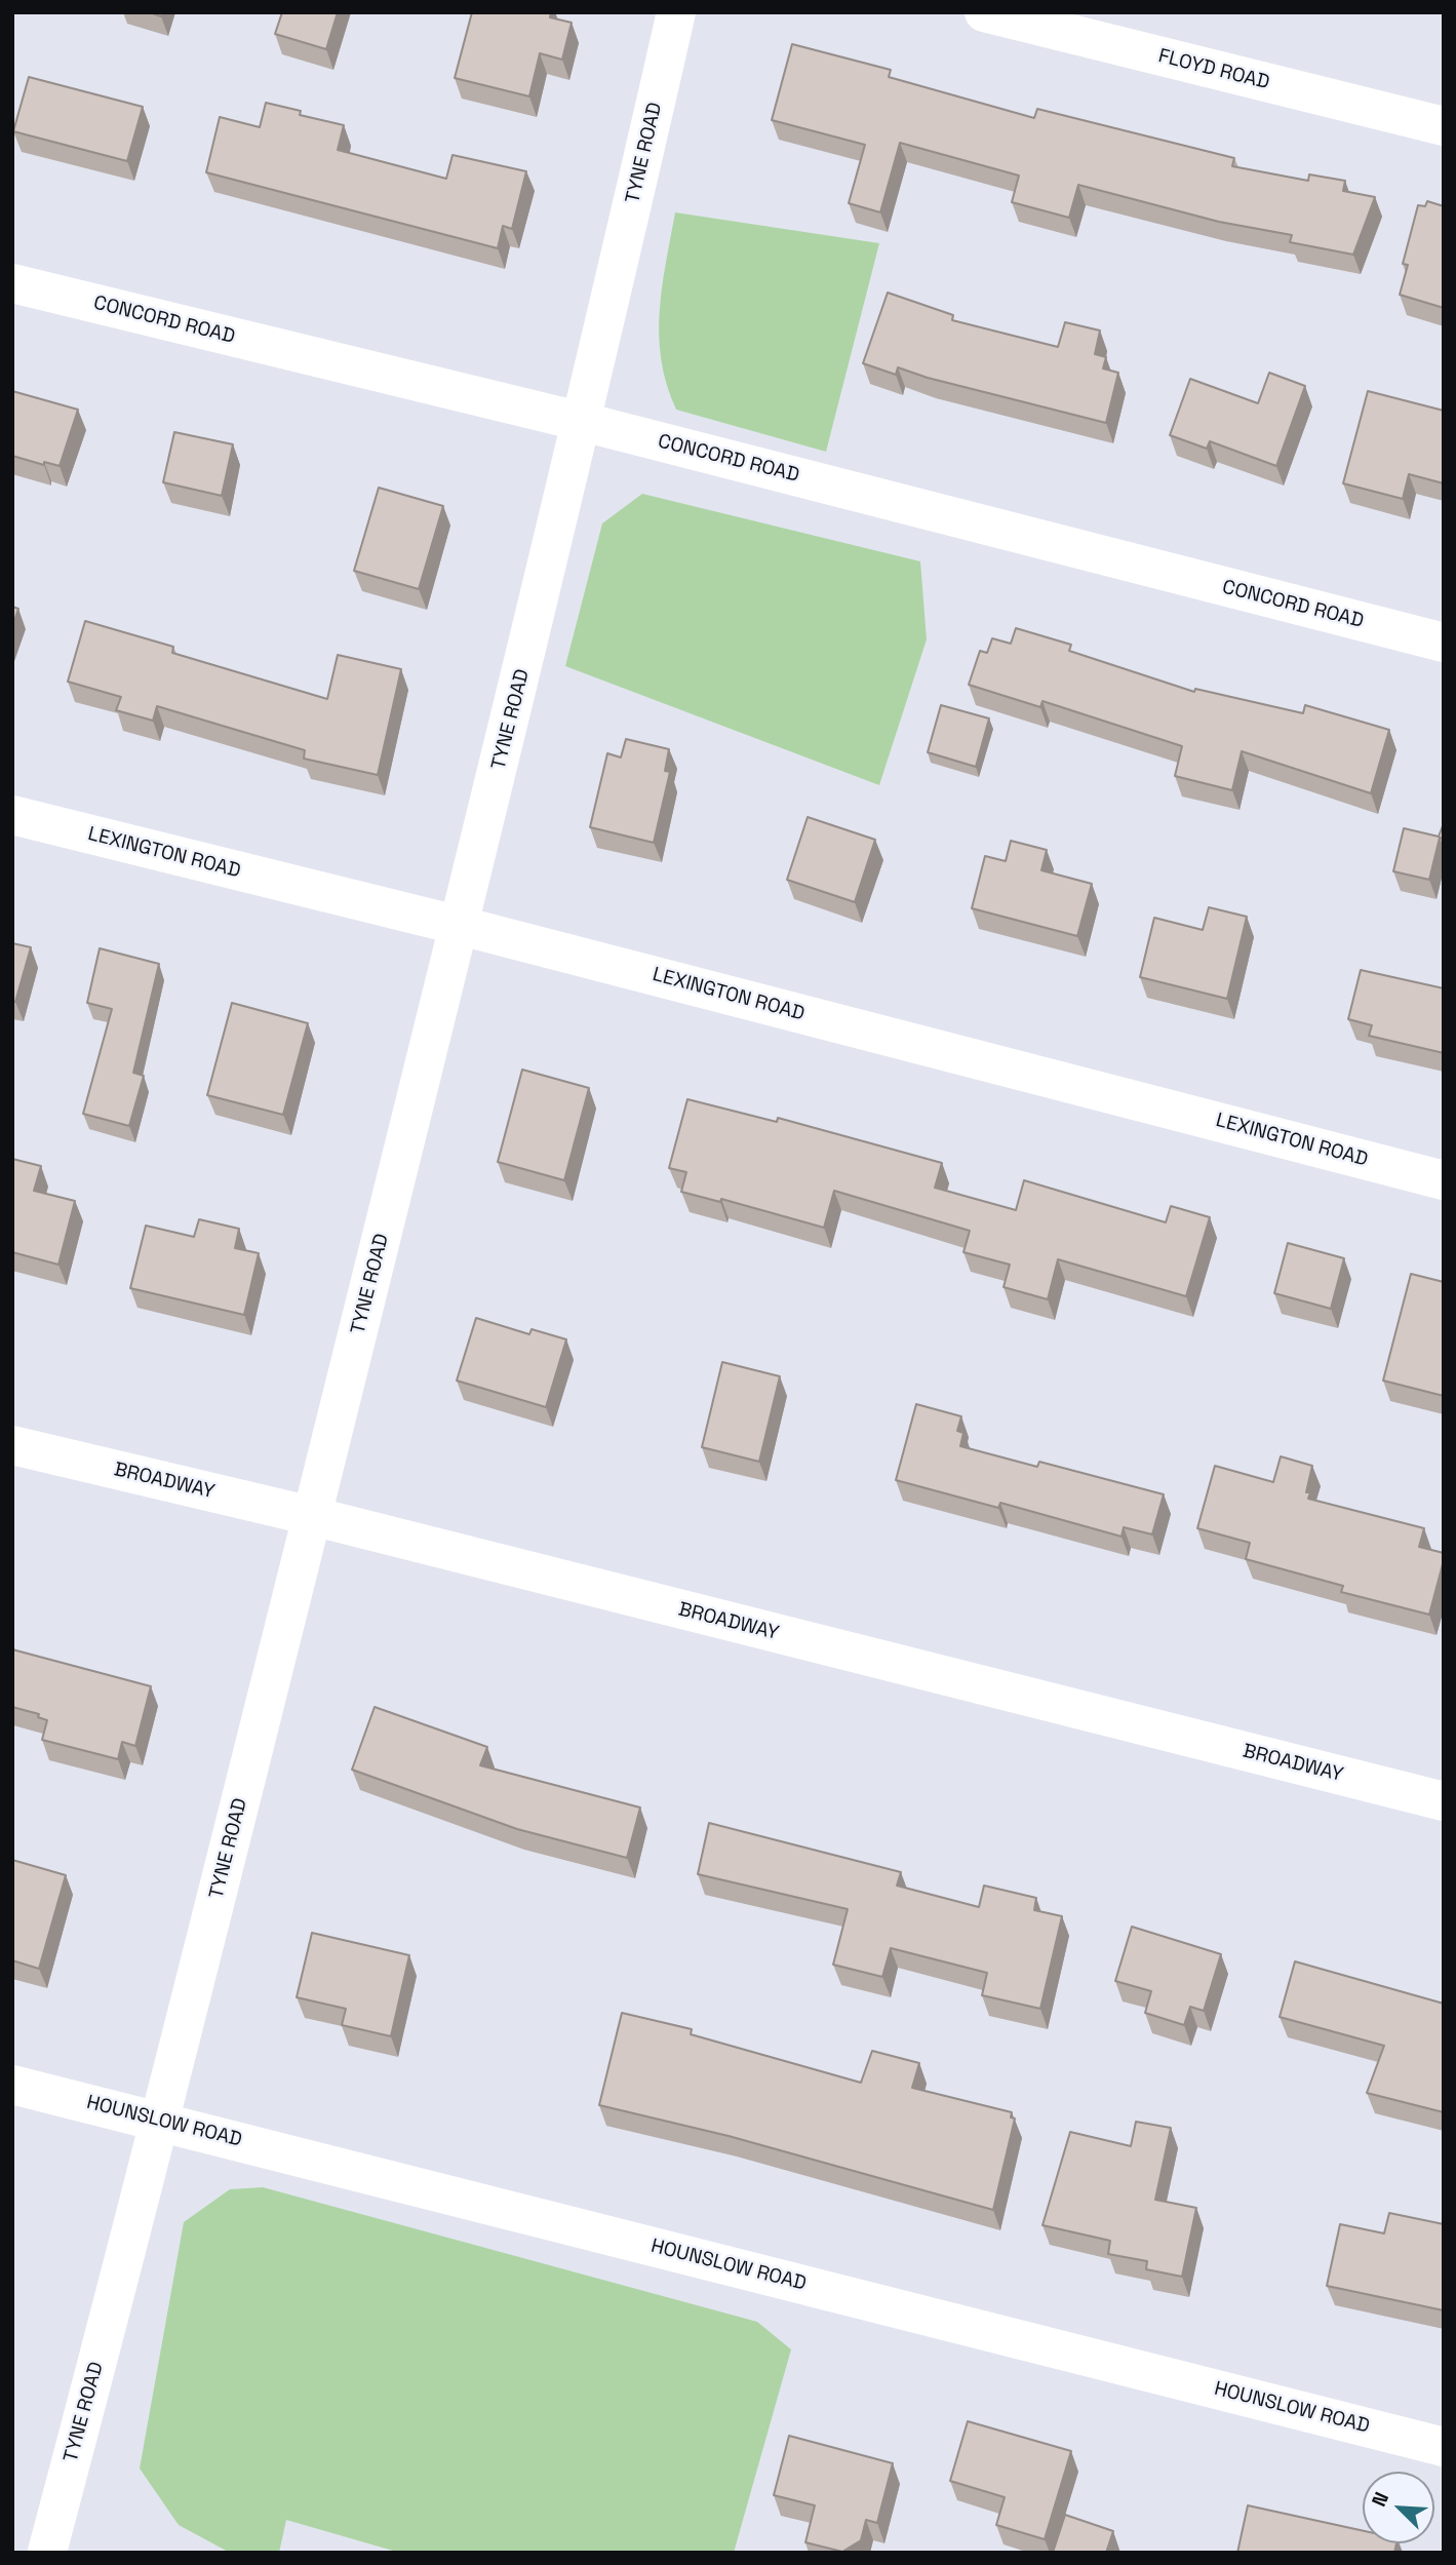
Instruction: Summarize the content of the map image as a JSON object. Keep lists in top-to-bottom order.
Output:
{
  "streets": {
    "street": [
      "FLOYD ROAD",
      "TYNE ROAD",
      "CONCORD ROAD",
      "LEXINGTON ROAD",
      "BROADWAY",
      "HOUNSLOW ROAD"
    ]
  },
  "crossings": [
    ["TYNE ROAD", "CONCORD ROAD"],
    ["TYNE ROAD", "LEXINGTON ROAD"],
    ["TYNE ROAD", "BROADWAY"],
    ["TYNE ROAD", "HOUNSLOW ROAD"]
  ],
  "north": "top left"
}
